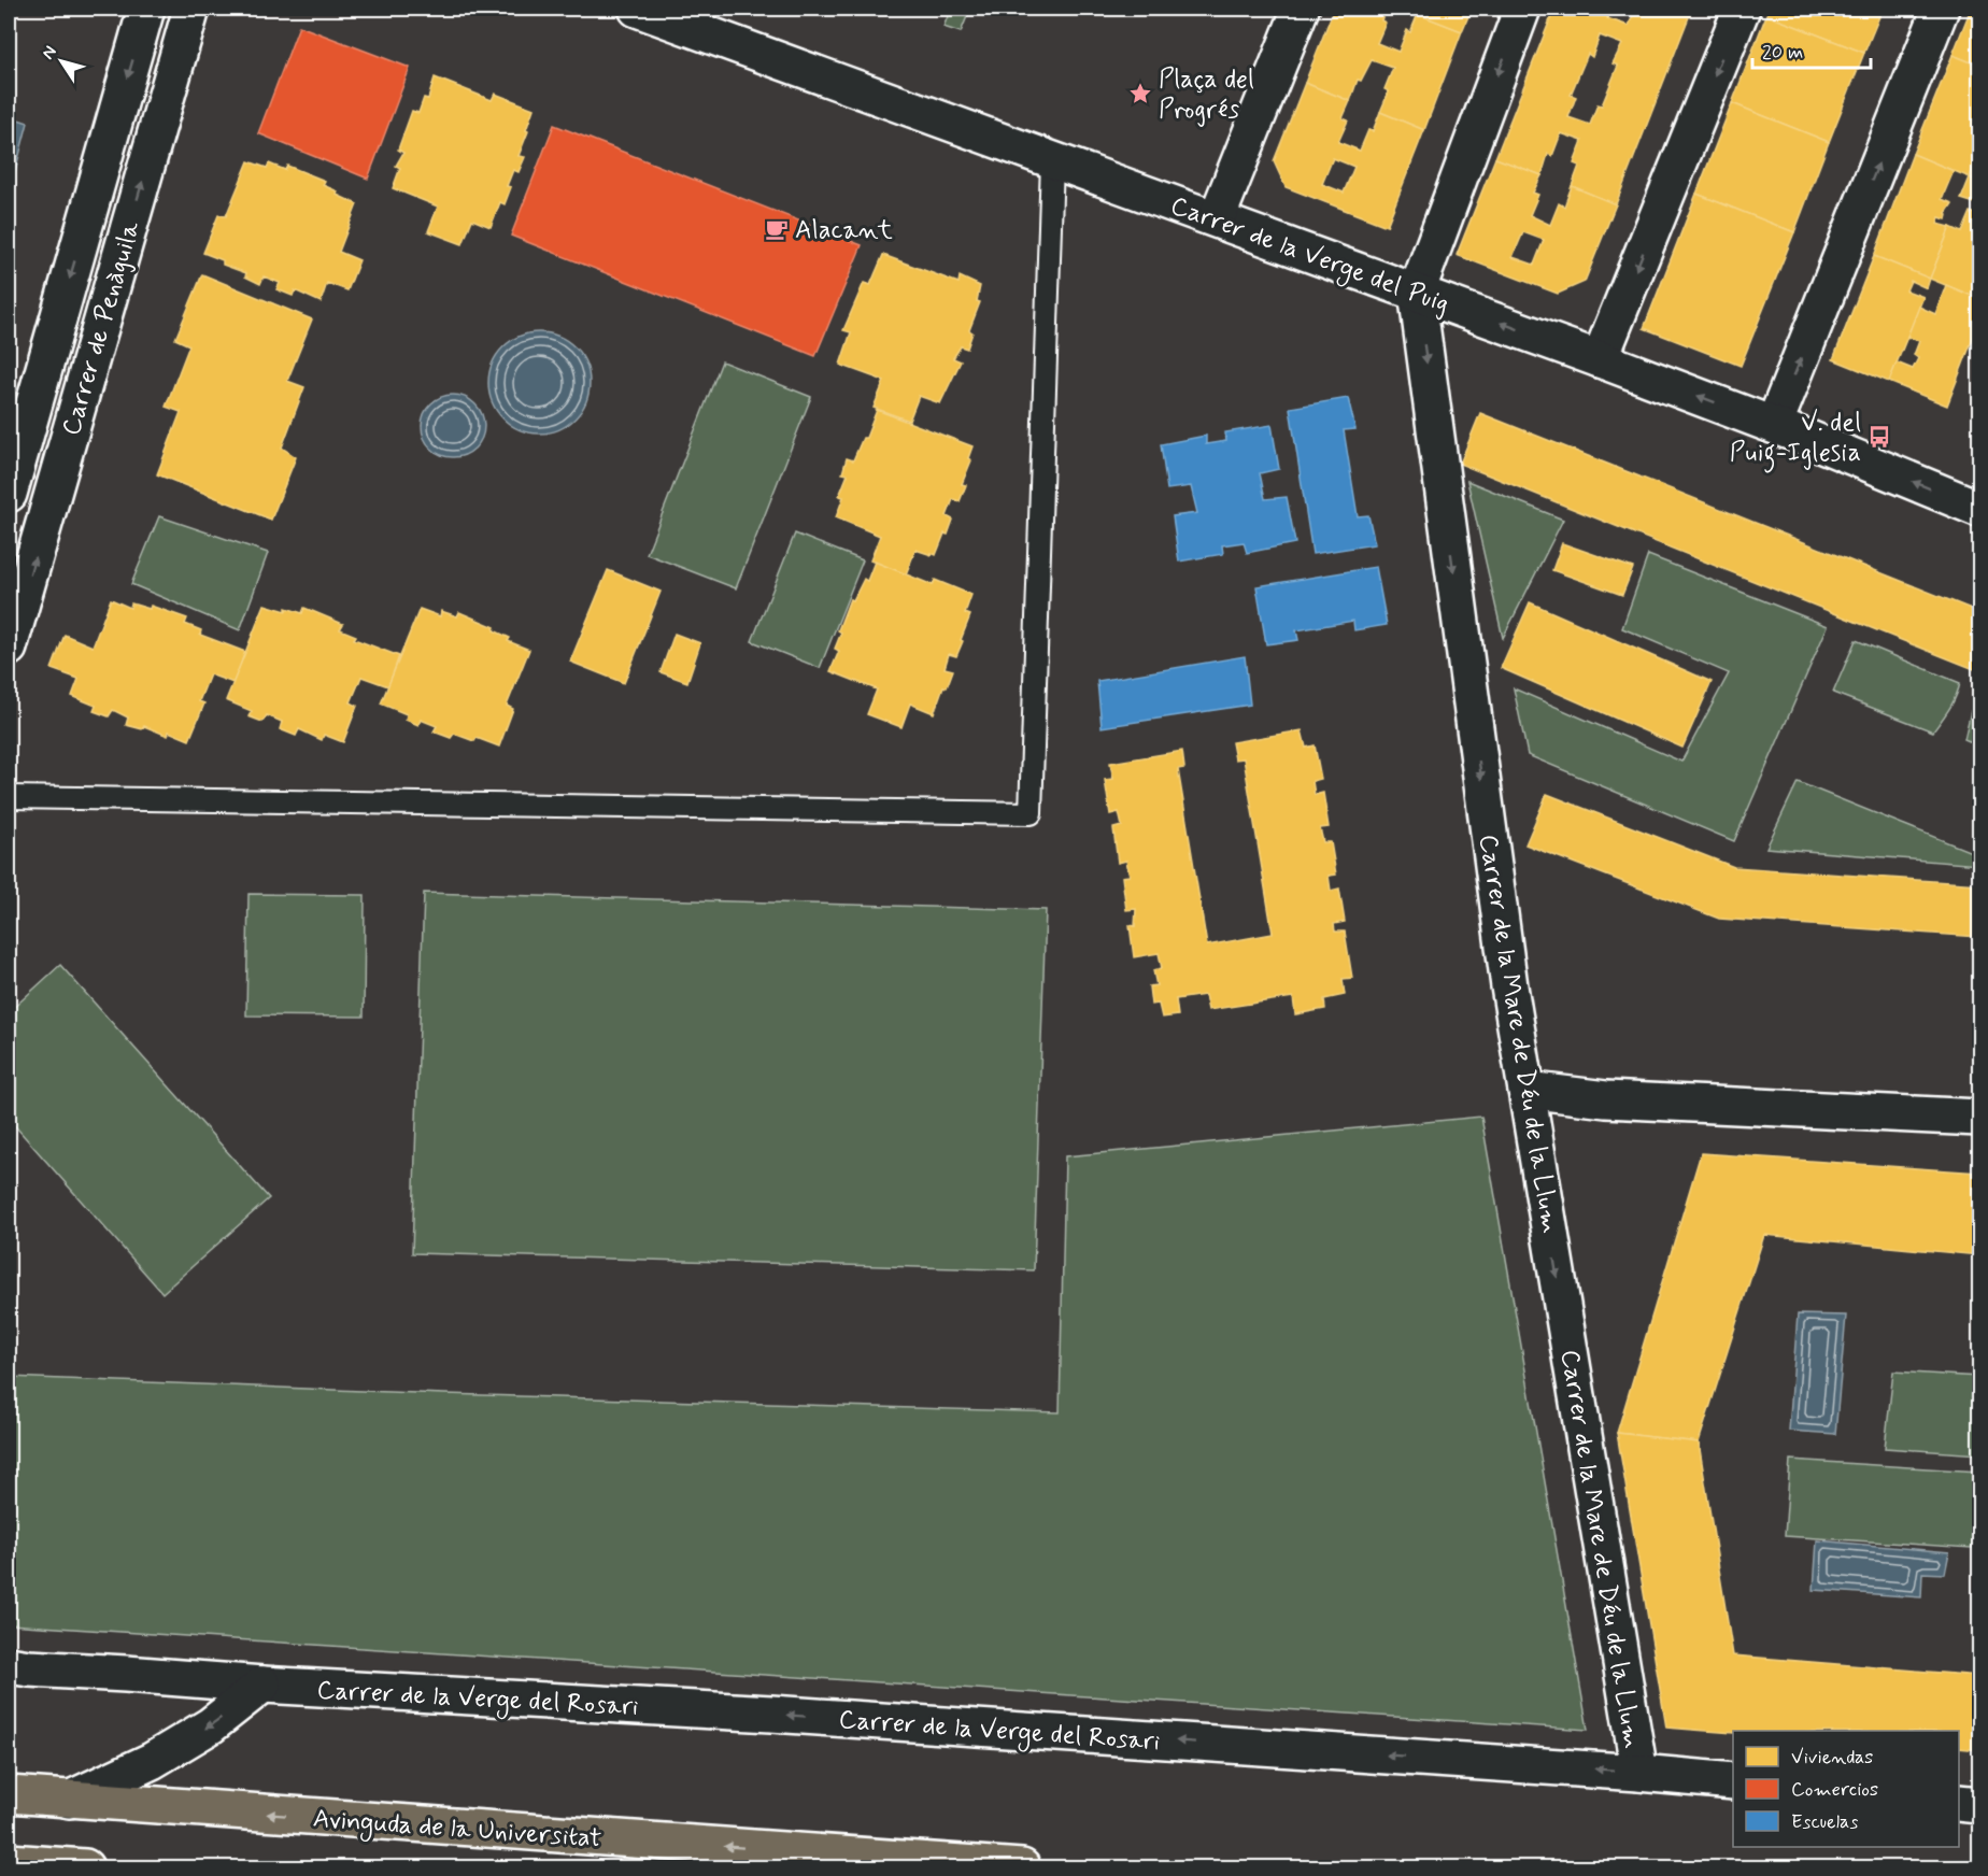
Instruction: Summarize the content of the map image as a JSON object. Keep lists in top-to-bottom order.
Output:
{
  "streets": {
    "main road": ["Avinguda de la Universitat"],
    "street": [
      "Carrer de la Verge del Puig",
      "Carrer de Penàguila",
      "Carrer de la Mare de Déu de la Llum",
      "Carrer de la Verge del Rosari"
    ]
  },
  "crossings": [
    ["Carrer de la Verge del Puig", "Carrer de la Mare de Déu de la Llum"],
    ["Carrer de la Mare de Déu de la Llum", "Carrer de la Verge del Rosari"]
  ],
  "one_way": [
    "Carrer de la Verge del Puig",
    "Carrer de la Mare de Déu de la Llum",
    "Carrer de la Verge del Rosari",
    "Avinguda de la Universitat"
  ],
  "places": {
    "place": ["Plaça del Progrés"],
    "cafe": ["Alacant"],
    "bus stop": ["V. del Puig-Iglesia"]
  },
  "legend": ["Viviendas", "Comercios", "Escuelas"],
  "scale_bar": "20 m",
  "north": "top left"
}
